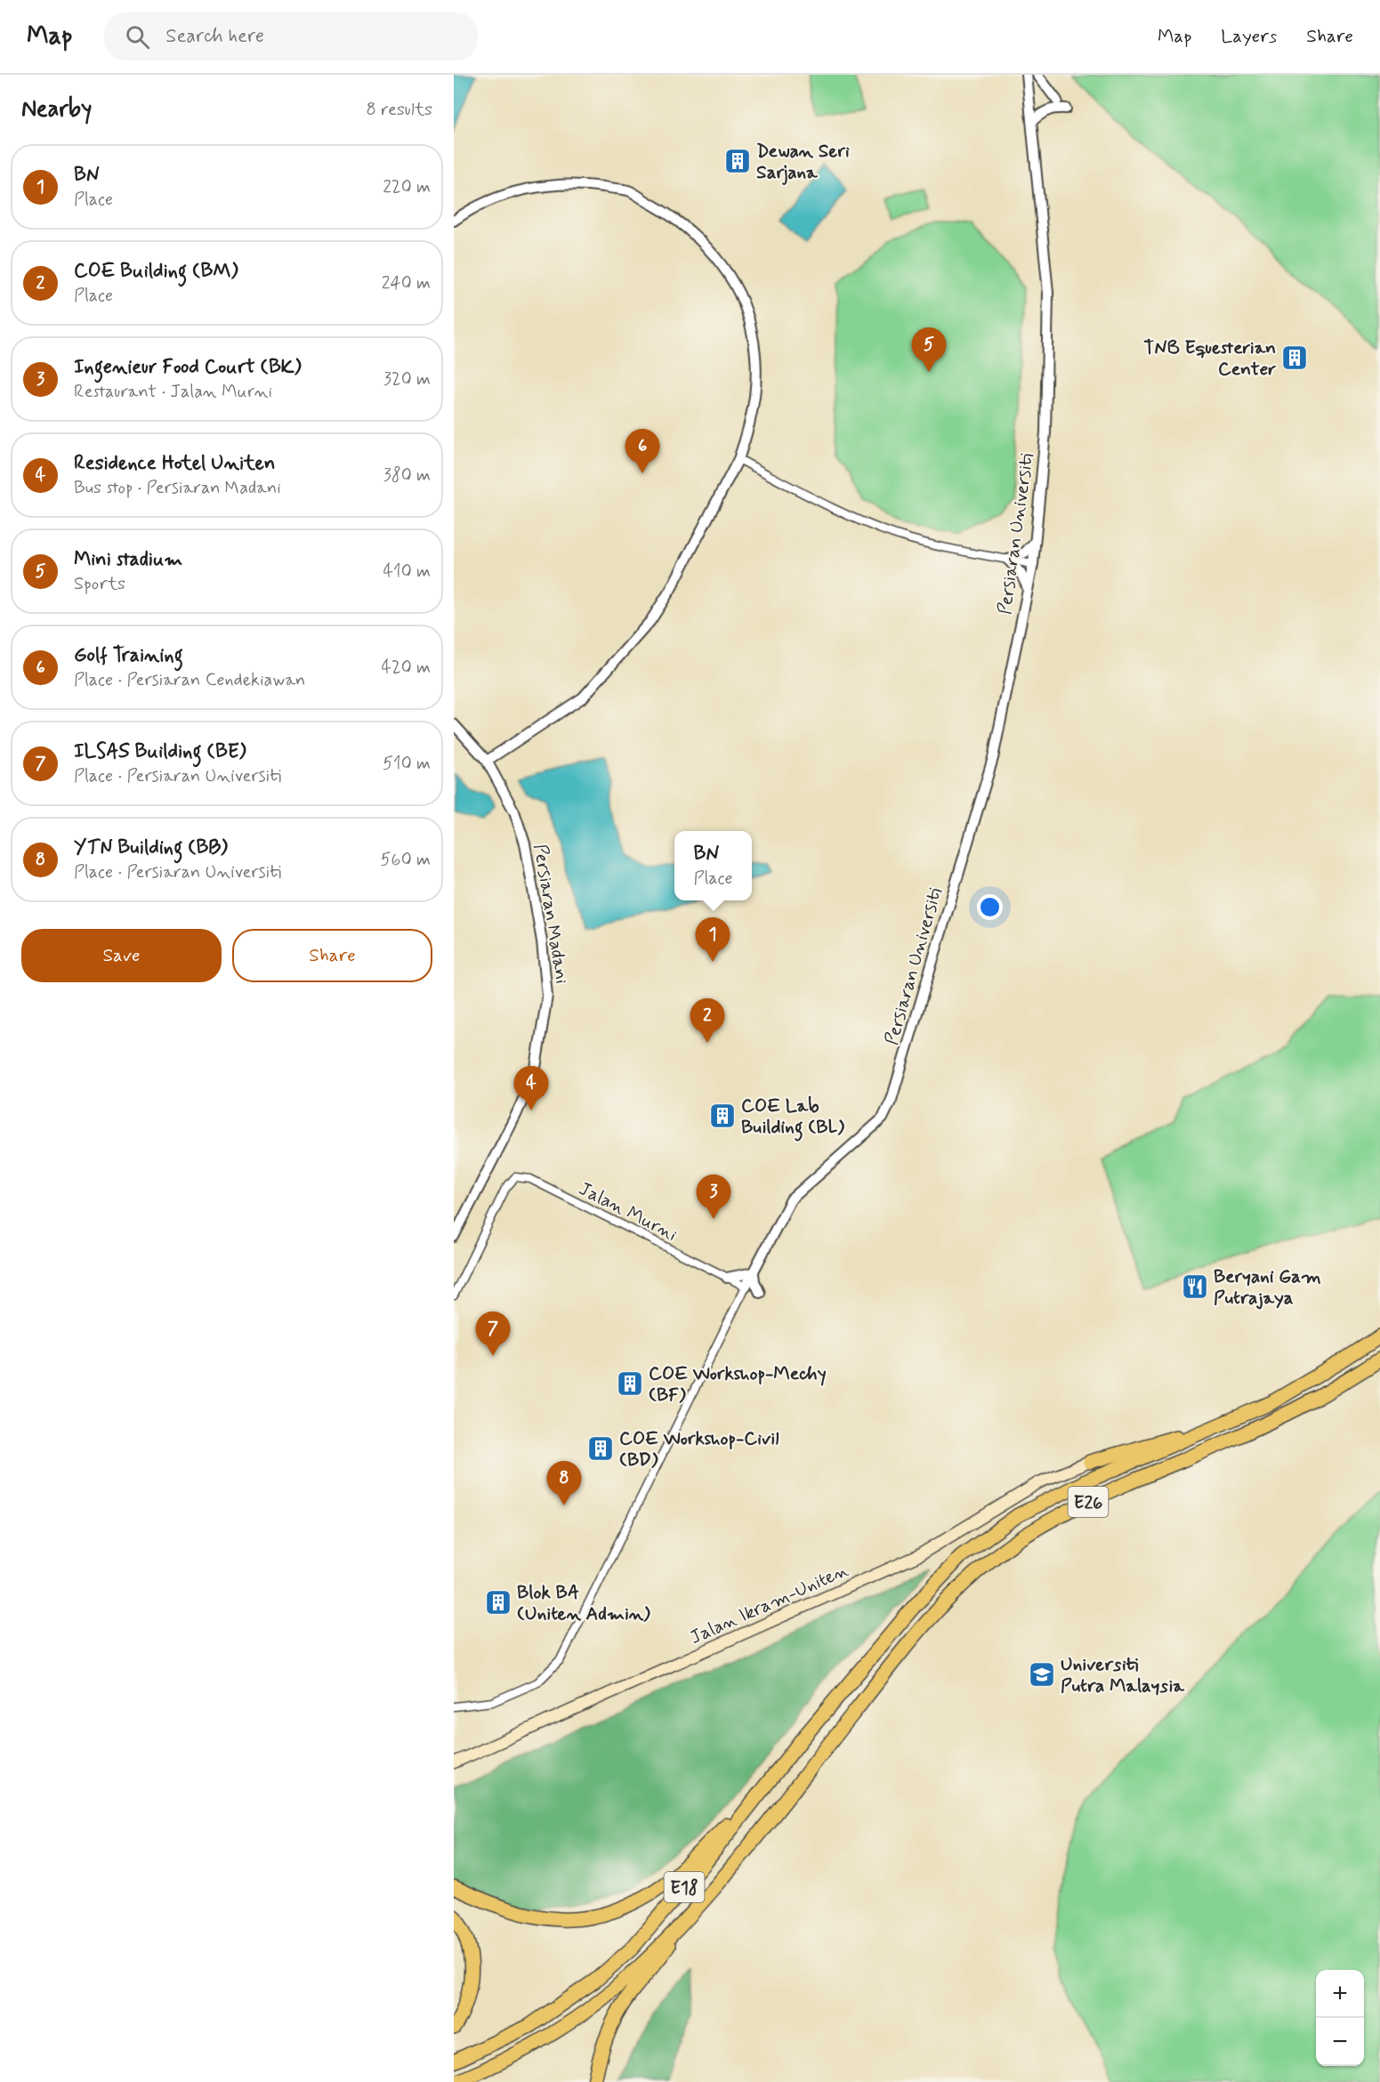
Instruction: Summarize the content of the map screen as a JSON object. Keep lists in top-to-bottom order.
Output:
{
  "streets": {
    "highway": ["E26", "E18"],
    "main road": ["Jalan Ikram-Uniten"],
    "street": ["Persiaran Universiti", "Persiaran Madani", "Jalan Murni"]
  },
  "crossings": [
    ["Persiaran Universiti", "Jalan Murni"],
    ["E26", "E18"]
  ],
  "places": {
    "building": [
      "Dewan Seri Sarjana",
      "TNB Equesterian Center",
      "COE Lab Building (BL)",
      "COE Workshop-Mechy (BF)",
      "COE Workshop-Civil (BD)",
      "Blok BA (Uniten Admin)"
    ],
    "restaurant": ["Beryani Gam Putrajaya"],
    "school or university": ["Universiti Putra Malaysia"]
  },
  "page": {
    "header": "Map",
    "search": "Search here",
    "nav": ["Map", "Layers", "Share"],
    "heading": ["Nearby", "8 results"],
    "list": [
      {
        "mark": "1",
        "name": "BN",
        "note": "Place",
        "value": "220 m"
      },
      {
        "mark": "2",
        "name": "COE Building (BM)",
        "note": "Place",
        "value": "240 m"
      },
      {
        "mark": "3",
        "name": "Ingenieur Food Court (BK)",
        "note": "Restaurant · Jalan Murni",
        "value": "320 m"
      },
      {
        "mark": "4",
        "name": "Residence Hotel Uniten",
        "note": "Bus stop · Persiaran Madani",
        "value": "380 m"
      },
      {
        "mark": "5",
        "name": "Mini stadium",
        "note": "Sports",
        "value": "410 m"
      },
      {
        "mark": "6",
        "name": "Golf Training",
        "note": "Place · Persiaran Cendekiawan",
        "value": "420 m"
      },
      {
        "mark": "7",
        "name": "ILSAS Building (BE)",
        "note": "Place · Persiaran Universiti",
        "value": "510 m"
      },
      {
        "mark": "8",
        "name": "YTN Building (BB)",
        "note": "Place · Persiaran Universiti",
        "value": "560 m"
      }
    ],
    "pins": [
      "5",
      "6",
      "1",
      "2",
      "4",
      "3",
      "7",
      "8"
    ],
    "popup": ["BN", "Place"],
    "buttons": ["Save", "Share"],
    "map_buttons": ["+", "−"]
  }
}
